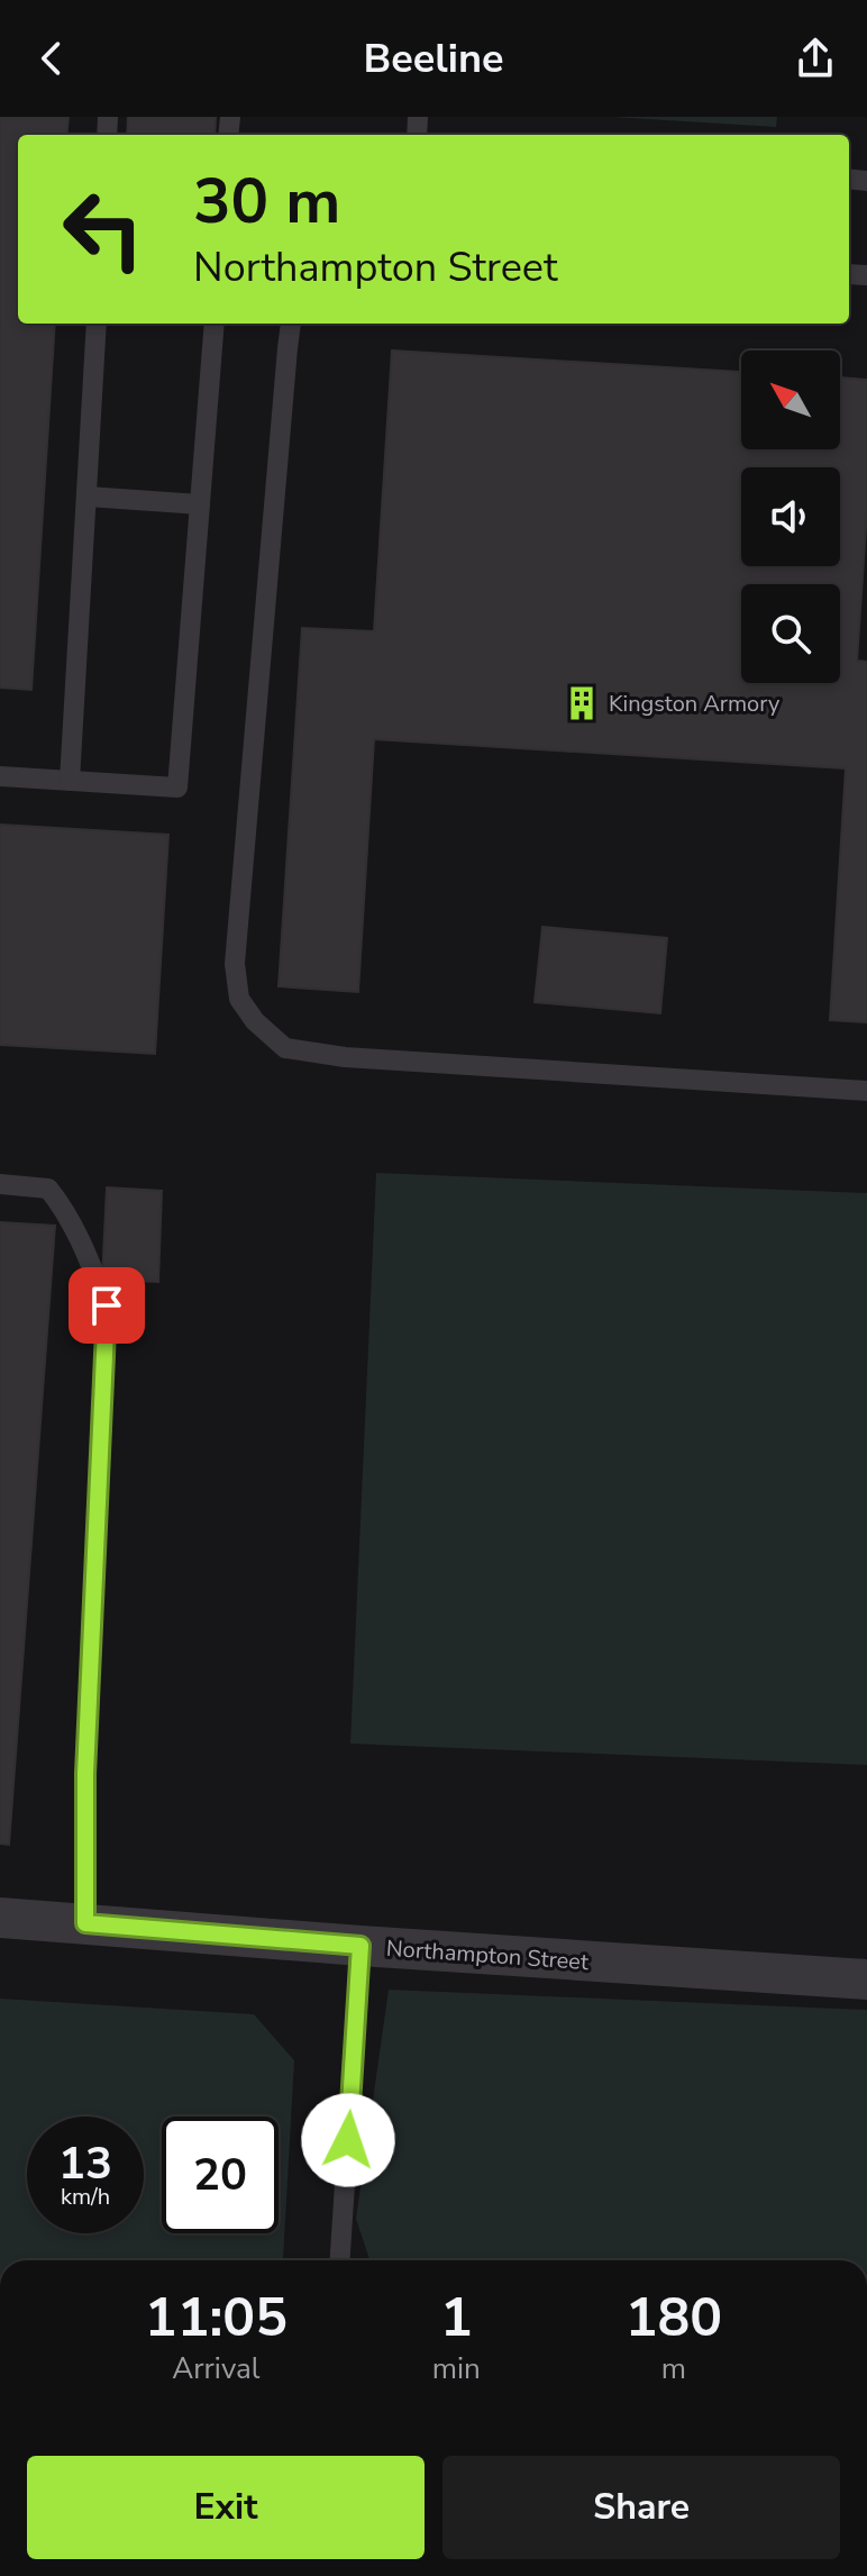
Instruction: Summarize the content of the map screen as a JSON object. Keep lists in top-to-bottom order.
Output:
{
  "streets": {
    "street": ["Northampton Street"]
  },
  "places": {
    "building": ["Kingston Armory"]
  },
  "north": "top left",
  "page": {
    "header": "Beeline",
    "turn": ["30 m", "Northampton Street"],
    "speed": "13 km/h",
    "limit": "20",
    "eta": [
      "11:05",
      "Arrival",
      "1",
      "min",
      "180",
      "m"
    ],
    "buttons": ["Exit", "Share"]
  }
}
